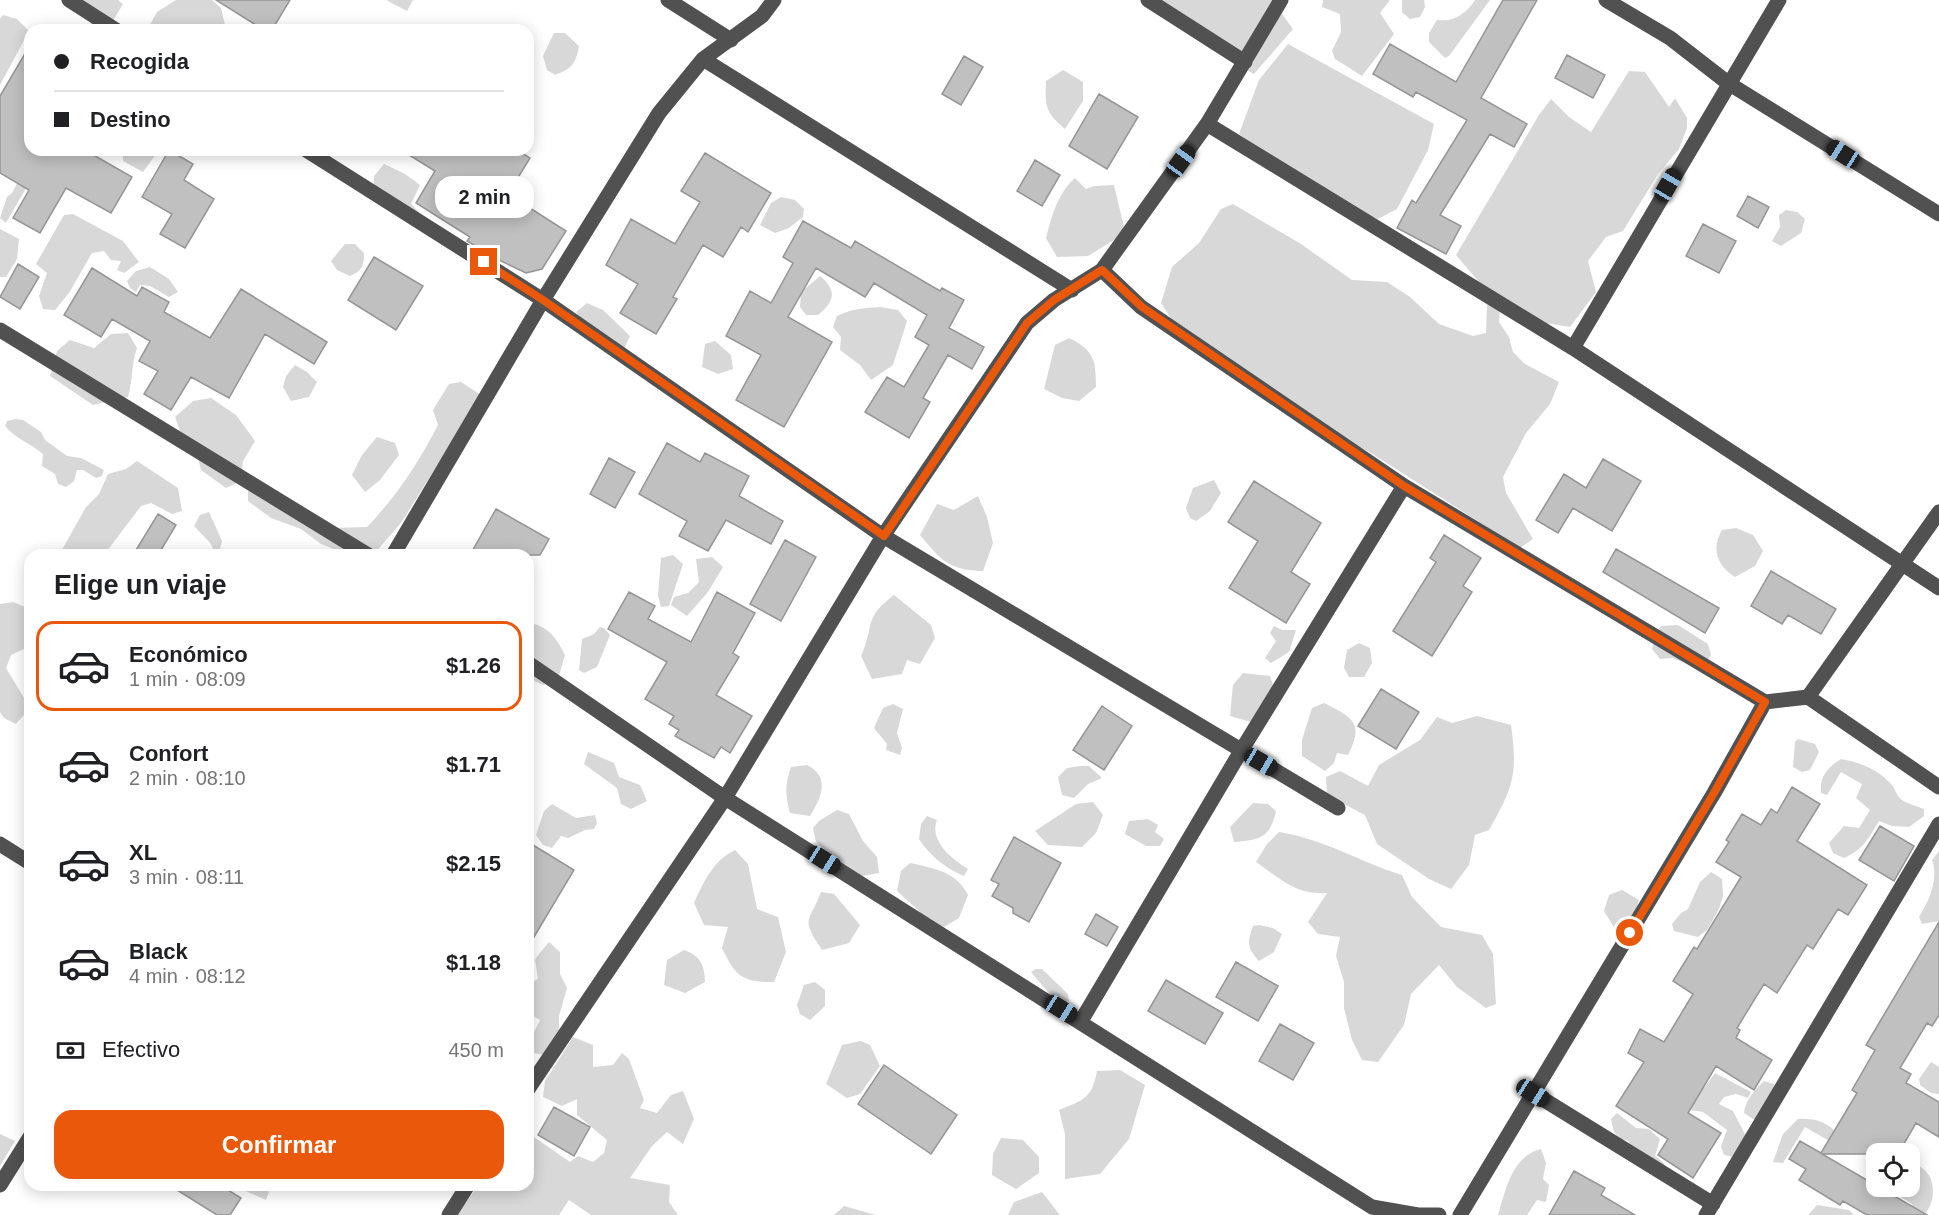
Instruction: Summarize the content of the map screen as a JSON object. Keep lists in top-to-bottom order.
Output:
{
  "page": {
    "banner": ["Recogida", "Destino"],
    "bubble": "2 min",
    "heading": "Elige un viaje",
    "list": [
      {
        "name": "Económico",
        "note": "1 min · 08:09",
        "value": "$1.26"
      },
      {
        "name": "Confort",
        "note": "2 min · 08:10",
        "value": "$1.71"
      },
      {
        "name": "XL",
        "note": "3 min · 08:11",
        "value": "$2.15"
      },
      {
        "name": "Black",
        "note": "4 min · 08:12",
        "value": "$1.18"
      }
    ],
    "pay": ["Efectivo", "450 m"],
    "buttons": "Confirmar"
  }
}
